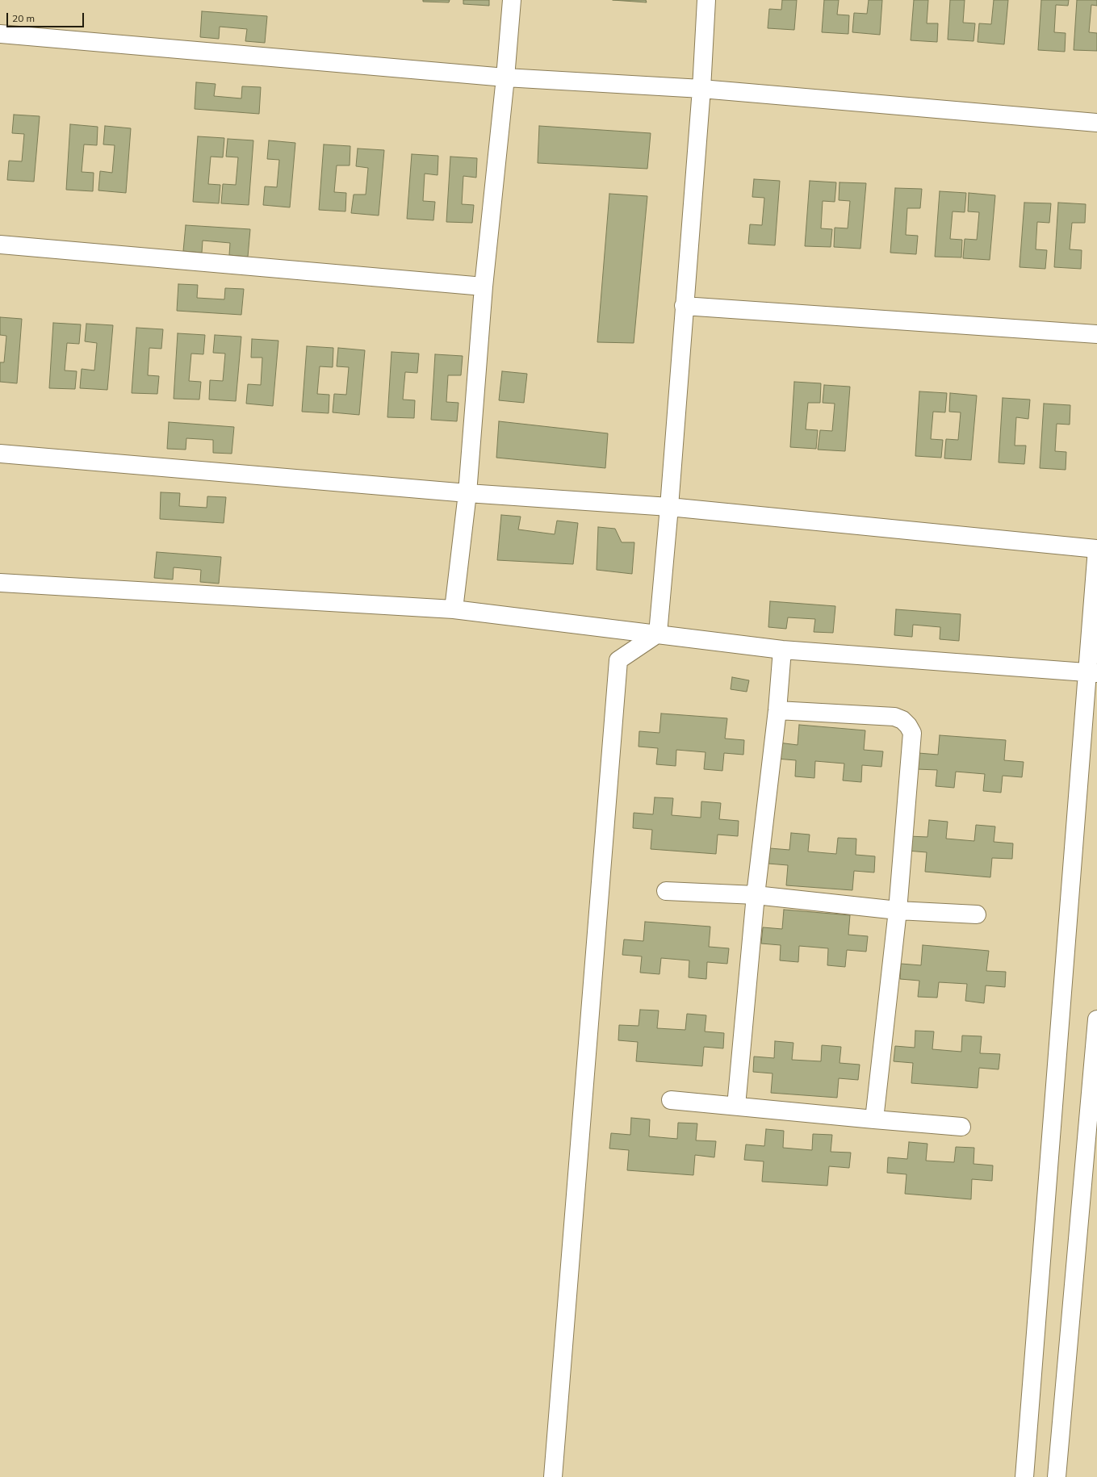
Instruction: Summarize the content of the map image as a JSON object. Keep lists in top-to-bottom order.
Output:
{
  "scale_bar": "20 m"
}
